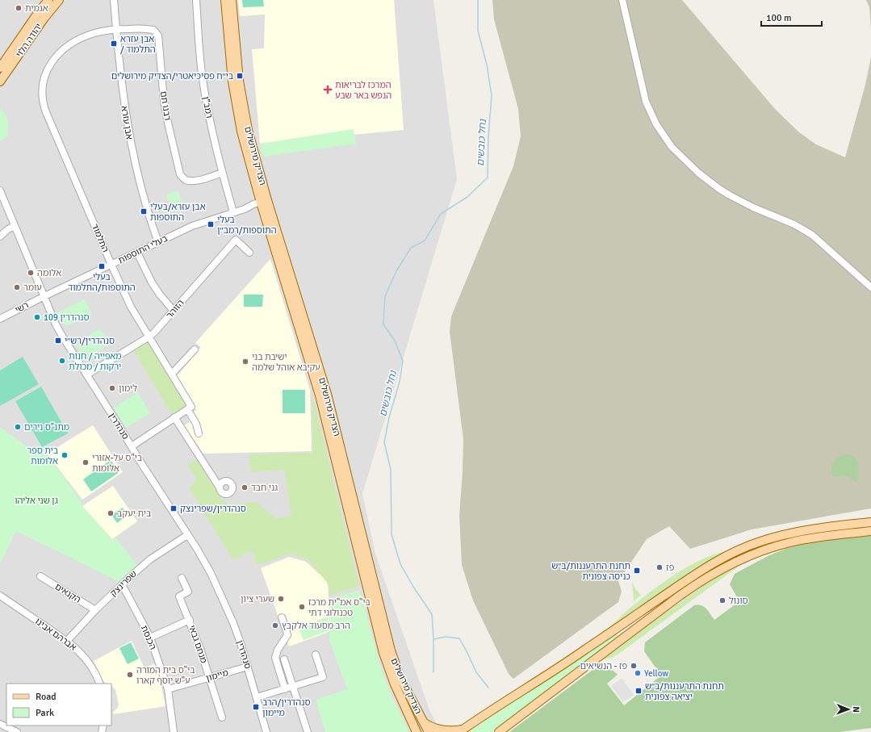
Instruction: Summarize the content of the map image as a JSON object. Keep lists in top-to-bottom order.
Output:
{
  "streets": {
    "main road": ["יהודה הלוי", "הצדיק מירושלים"],
    "street": [
      "רבנו תם",
      "רמב\"ן",
      "אבן עזרא",
      "התלמוד",
      "בעלי התוספות",
      "רשי",
      "הזוהר",
      "סנהדרין",
      "שפרינצק",
      "הקנאים",
      "אברהם אבינו",
      "הכנסת",
      "מנחם גבאי",
      "מיימון"
    ]
  },
  "crossings": [
    ["רבנו תם", "רמב\"ן"],
    ["רבנו תם", "אבן עזרא"],
    ["רבנו תם", "התלמוד"],
    ["רמב\"ן", "בעלי התוספות"],
    ["אבן עזרא", "התלמוד"],
    ["אבן עזרא", "בעלי התוספות"],
    ["הצדיק מירושלים", "בעלי התוספות"],
    ["התלמוד", "בעלי התוספות"],
    ["התלמוד", "הזוהר"],
    ["בעלי התוספות", "רשי"],
    ["בעלי התוספות", "סנהדרין"],
    ["רשי", "סנהדרין"],
    ["הזוהר", "סנהדרין"],
    ["סנהדרין", "שפרינצק"],
    ["סנהדרין", "מיימון"],
    ["שפרינצק", "הקנאים"],
    ["שפרינצק", "אברהם אבינו"],
    ["שפרינצק", "הכנסת"],
    ["הכנסת", "מיימון"],
    ["מנחם גבאי", "מיימון"]
  ],
  "water": ["נחל כובשים"],
  "parks": ["גן שני אליהו"],
  "places": {
    "other": [
      "אגמית",
      "אלומה",
      "עומר",
      "סנהדרין 109",
      "מאפייה / חנות ירקות / מכולת",
      "ישיבת בני עקיבא אוהל שלמה",
      "לימון",
      "מתנ\"ס נירים",
      "בית ספר אלומות",
      "בי\"ס על-אזורי אלומות",
      "גני חבד",
      "בית יעקב",
      "פז",
      "שערי ציון",
      "סונול",
      "בי\"ס אמ\"ית מרכז טכנולוגי דתי",
      "הרב מסעוד אלקבץ",
      "פז - הנשיאים",
      "Yellow",
      "בי\"ס בית המורה ע\"ש יוסף קארו"
    ],
    "transit": [
      "אבן עזרא / התלמוד",
      "בי״ח פסיכיאטרי/הצדיק מירושלים",
      "אבן עזרא/בעלי התוספות",
      "בעלי התוספות/רמב״ן",
      "בעלי התוספות/התלמוד",
      "סנהדרין/רש״י",
      "סנהדרין/שפרינצק",
      "תחנת התרעננות/ב״ש כניסה צפונית",
      "תחנת התרעננות/ב״ש יציאה צפונית",
      "סנהדרין/הרב מיימון"
    ],
    "health": ["המרכז לבריאות הנפש באר שבע"]
  },
  "legend": ["Road", "Park"],
  "scale_bar": "100 m",
  "north": "right"
}
